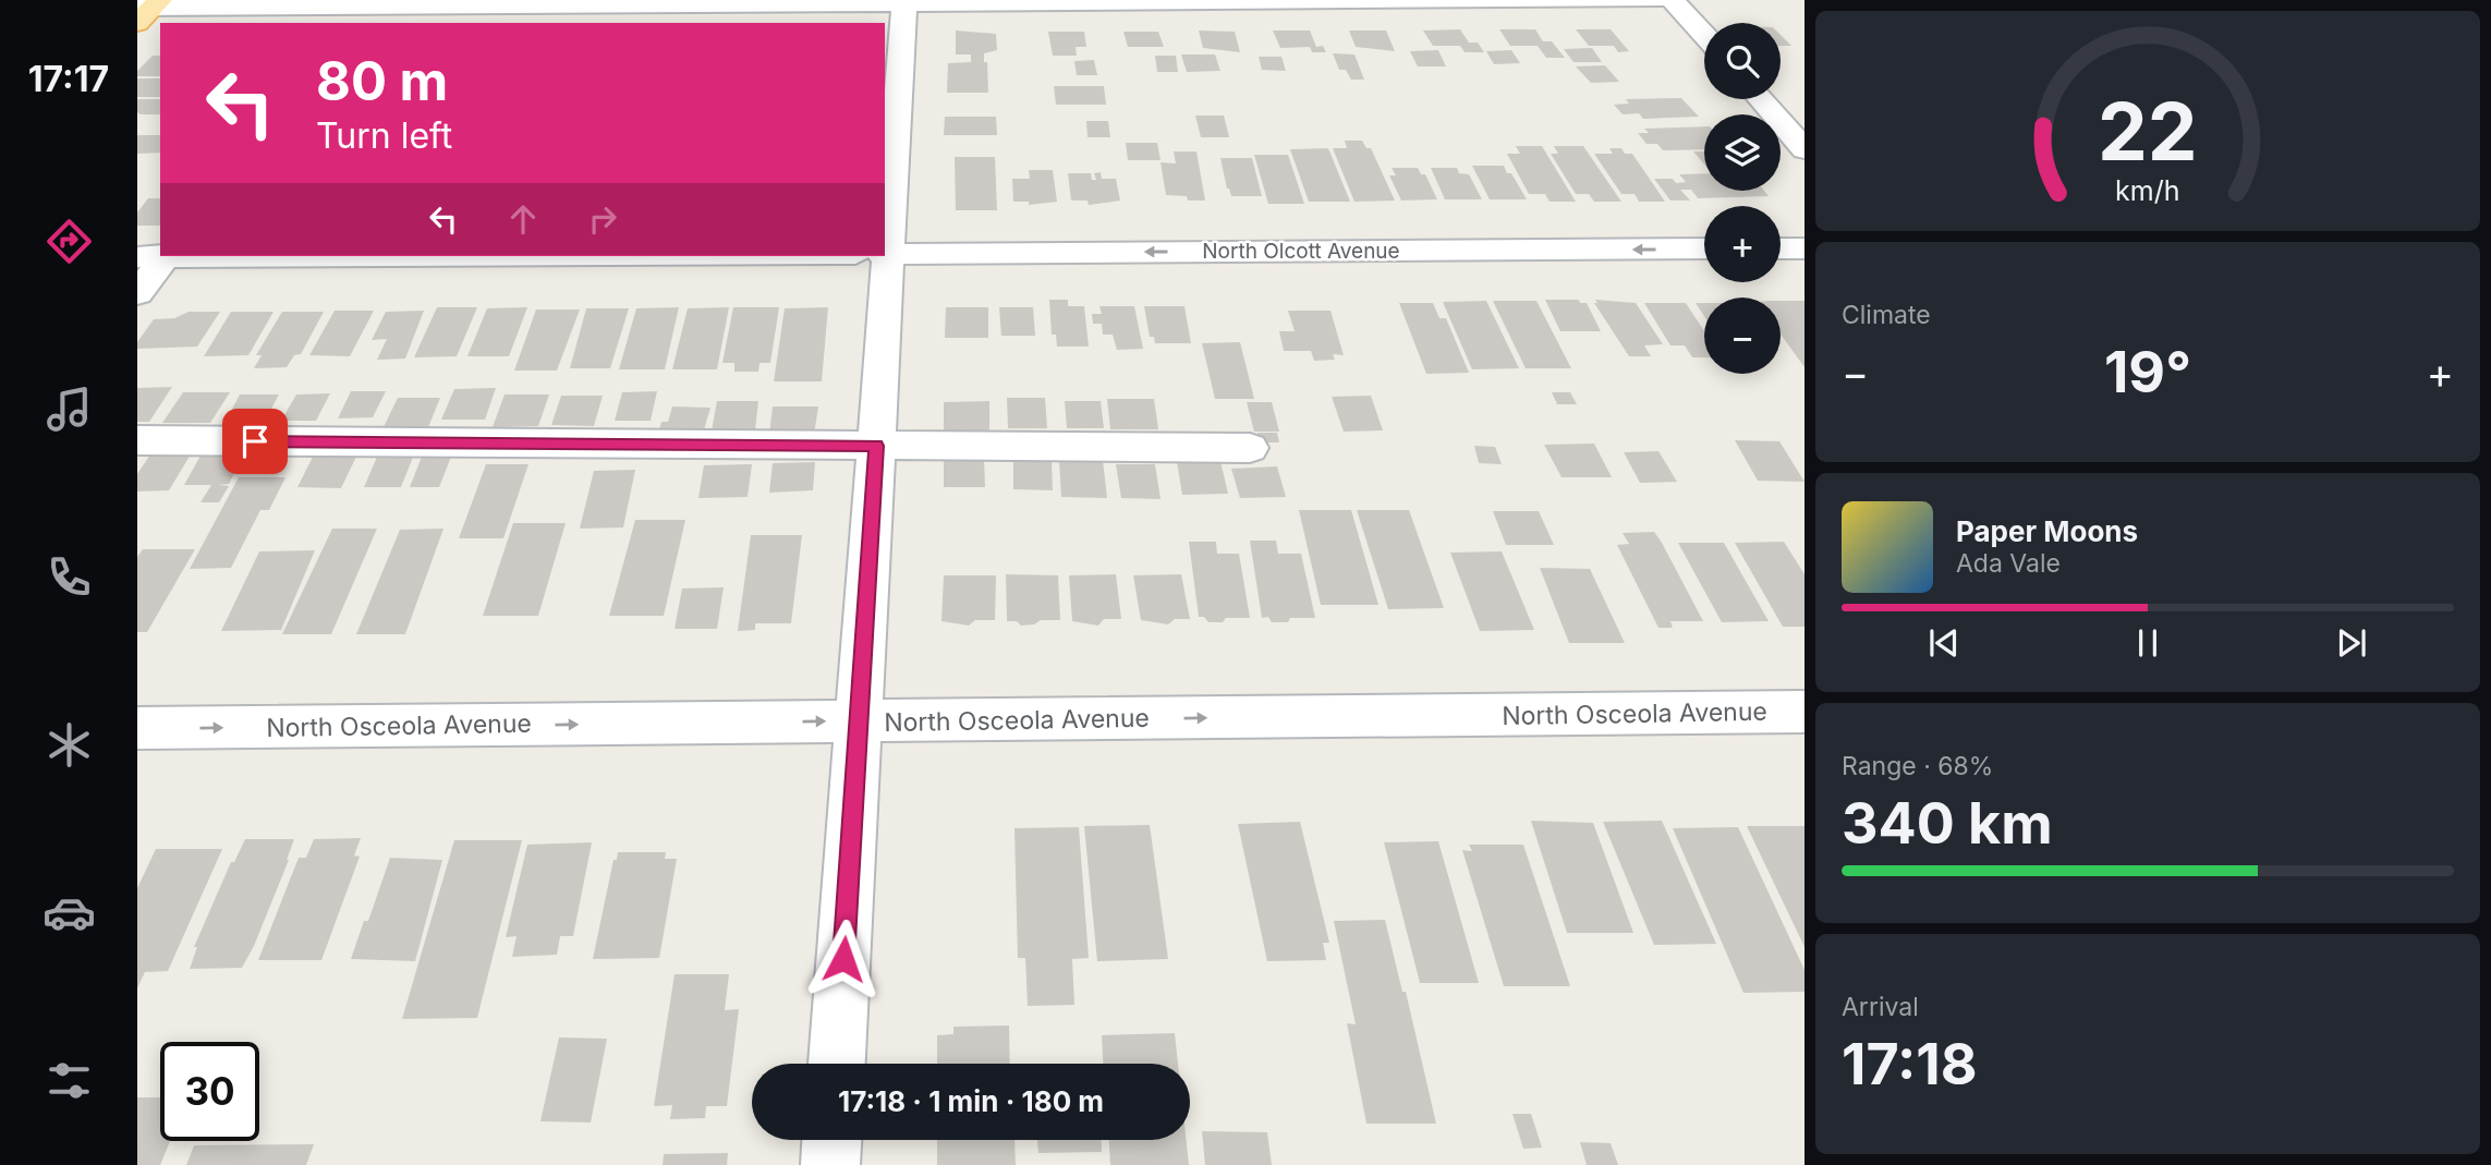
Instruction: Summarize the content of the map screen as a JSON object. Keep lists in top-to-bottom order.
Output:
{
  "streets": {
    "street": ["North Olcott Avenue", "North Osceola Avenue"]
  },
  "page": {
    "tabs": "17:17",
    "map_buttons": ["+", "−"],
    "turn": ["80 m", "Turn left"],
    "tile": [
      "Climate",
      ["Range · 68%", "340 km"],
      ["Arrival", "17:18"]
    ],
    "heat": ["−", "19°", "+"],
    "song": ["Paper Moons", "Ada Vale"],
    "limit": "30",
    "trip": "17:18 · 1 min · 180 m",
    "gauge": ["22", "km/h"]
  }
}
